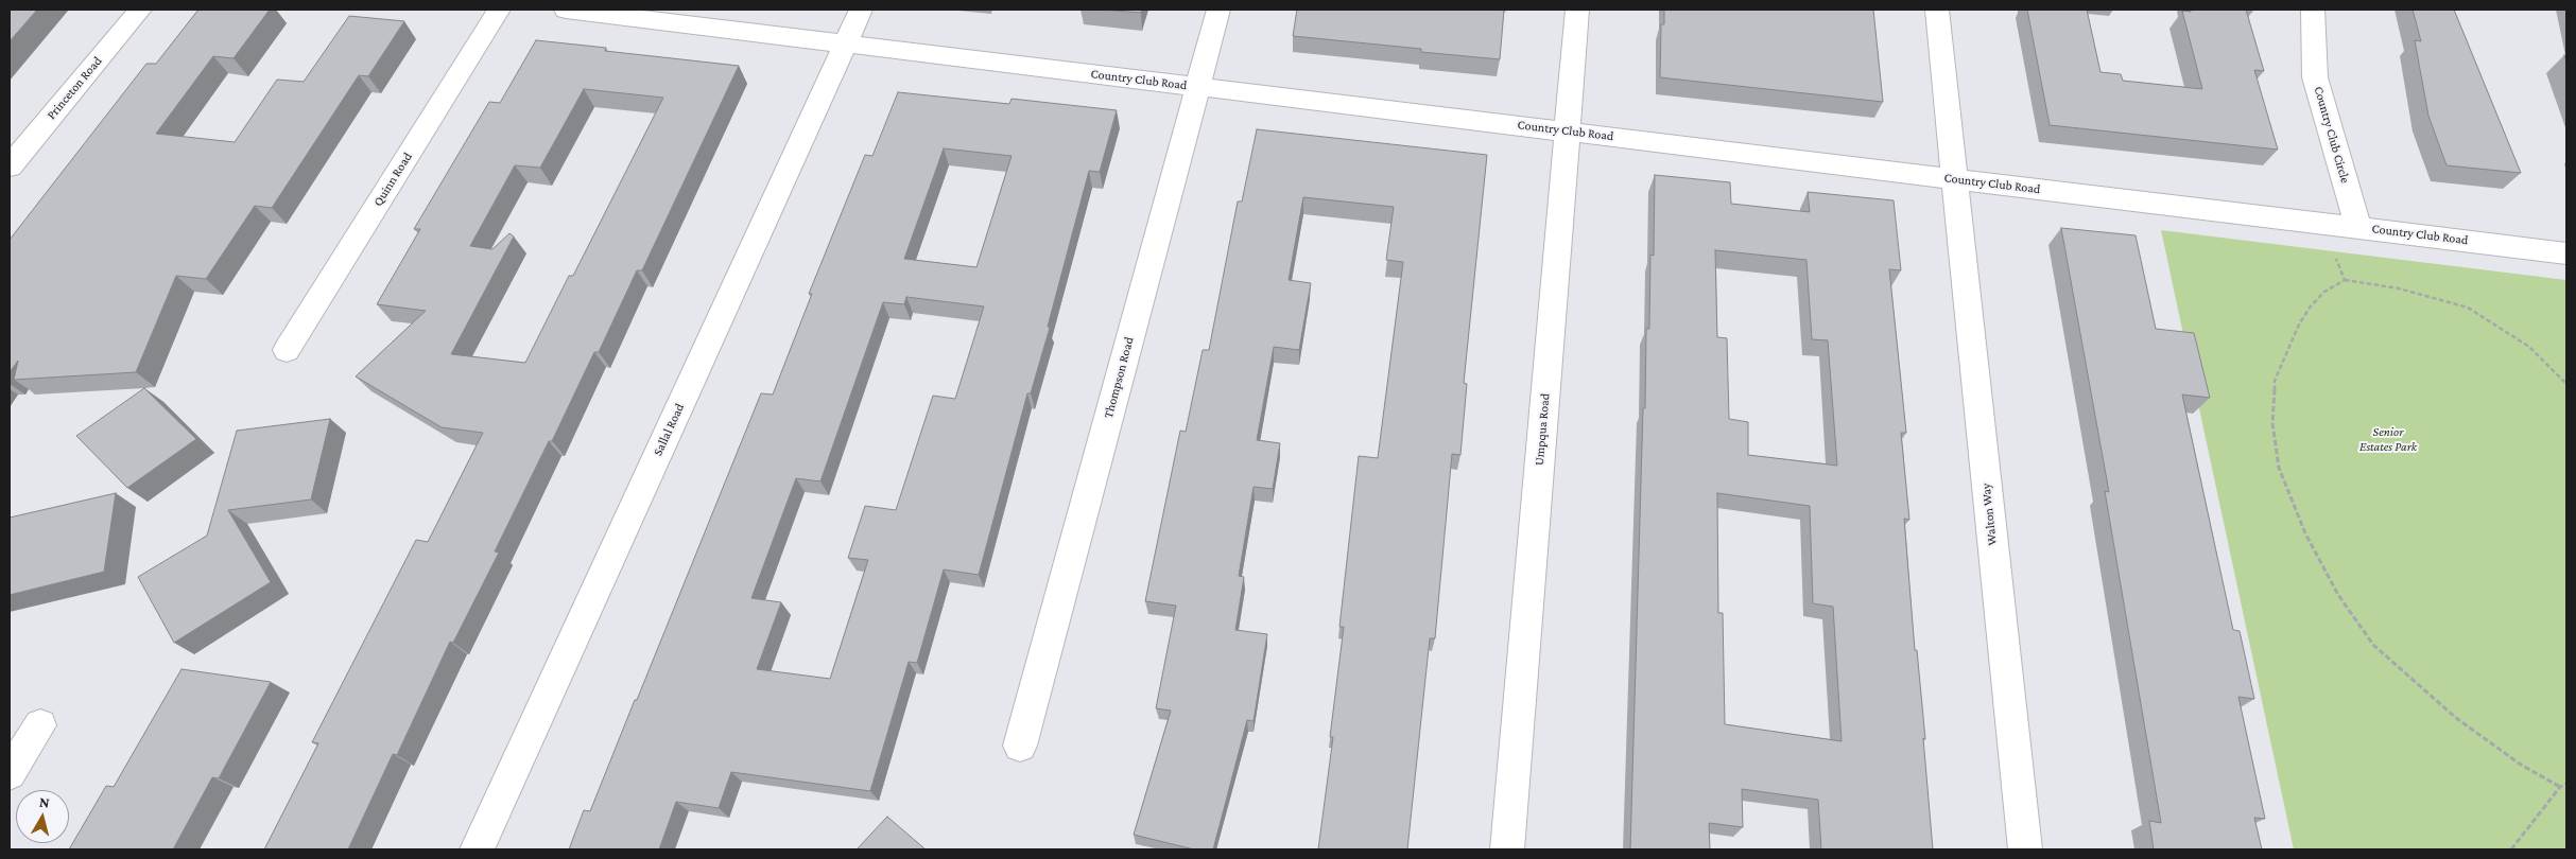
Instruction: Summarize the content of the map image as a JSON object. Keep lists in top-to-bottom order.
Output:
{
  "streets": {
    "street": [
      "Country Club Road",
      "Princeton Road",
      "Country Club Circle",
      "Quinn Road",
      "Thompson Road",
      "Sallal Road",
      "Umpqua Road",
      "Walton Way"
    ]
  },
  "crossings": [
    ["Country Club Road", "Country Club Circle"],
    ["Country Club Road", "Thompson Road"],
    ["Country Club Road", "Sallal Road"],
    ["Country Club Road", "Umpqua Road"],
    ["Country Club Road", "Walton Way"]
  ],
  "parks": ["Senior Estates Park"],
  "north": "top"
}
